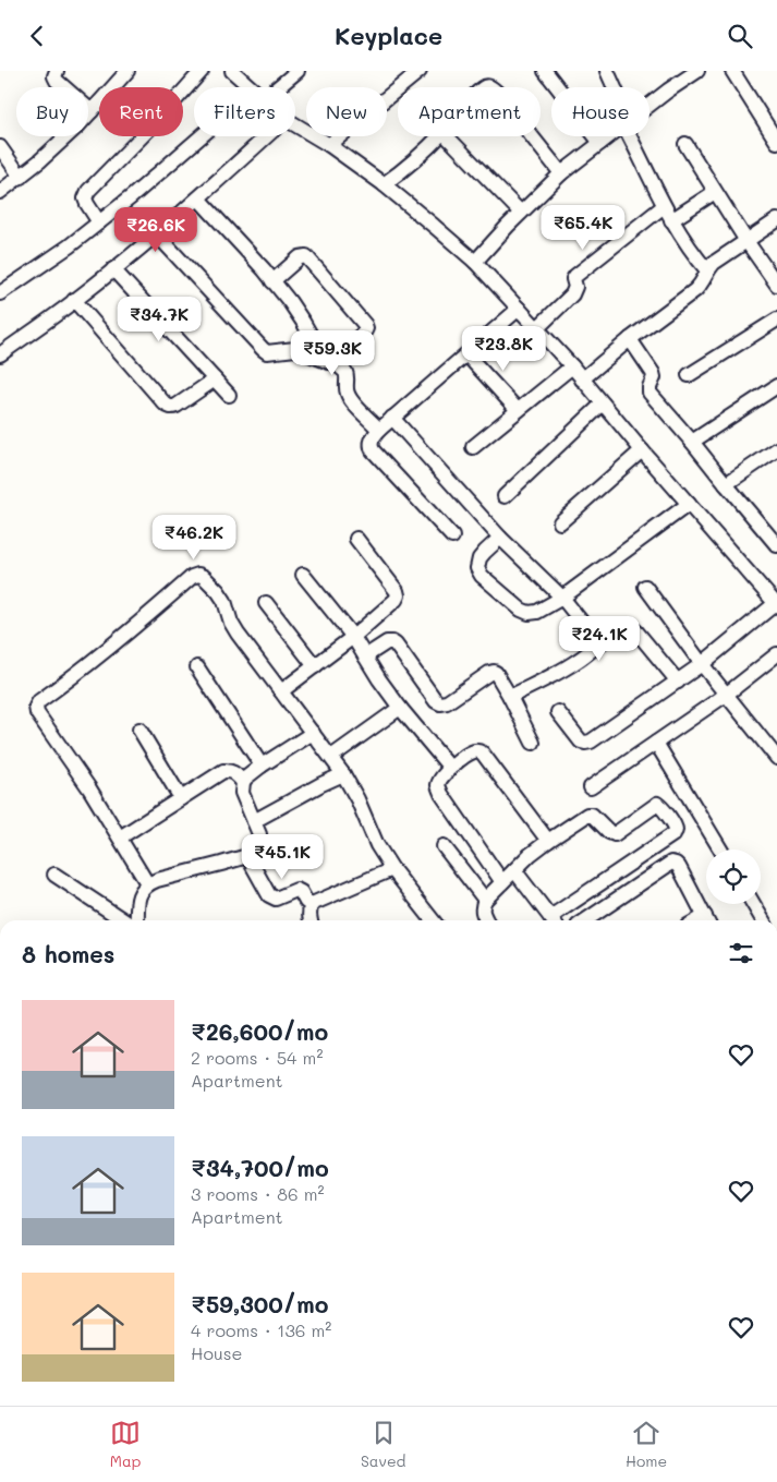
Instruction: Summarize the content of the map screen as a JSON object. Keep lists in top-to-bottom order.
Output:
{
  "page": {
    "header": "Keyplace",
    "chip": [
      "Buy",
      "Rent",
      "Filters",
      "New",
      "Apartment",
      "House"
    ],
    "price": [
      "₹65.4K",
      "₹26.6K",
      "₹34.7K",
      "₹23.8K",
      "₹59.3K",
      "₹46.2K",
      "₹24.1K",
      "₹45.1K"
    ],
    "heading": "8 homes",
    "list": [
      {
        "name": "₹26,600/mo",
        "note": "2 rooms · 54 m² · Apartment"
      },
      {
        "name": "₹34,700/mo",
        "note": "3 rooms · 86 m² · Apartment"
      },
      {
        "name": "₹59,300/mo",
        "note": "4 rooms · 136 m² · House"
      }
    ],
    "tabs": ["Map", "Saved", "Home"]
  }
}
